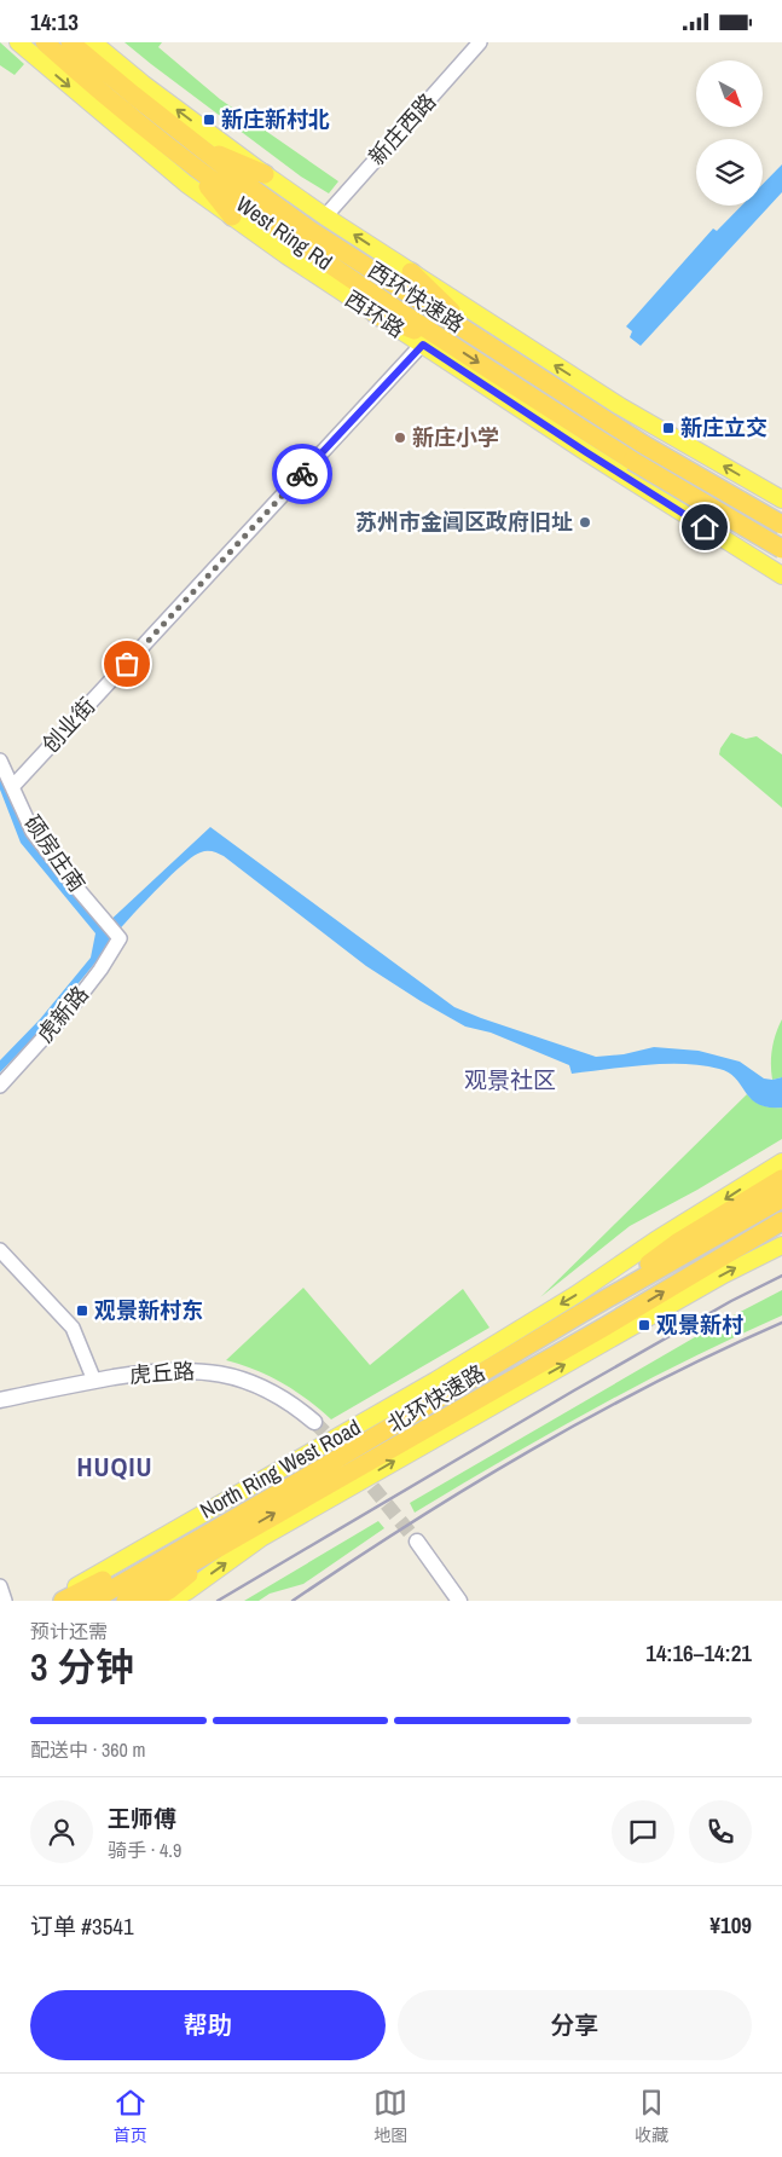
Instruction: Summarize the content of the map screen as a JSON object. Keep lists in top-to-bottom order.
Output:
{
  "streets": {
    "highway": ["West Ring Rd", "西环快速路", "北环快速路"],
    "main road": ["西环路", "虎丘路", "North Ring West Road"],
    "street": [
      "新庄西路",
      "创业街",
      "硕房庄南",
      "虎新路"
    ]
  },
  "crossings": [
    ["West Ring Rd", "西环快速路"],
    ["西环路", "创业街"],
    ["创业街", "硕房庄南"],
    ["硕房庄南", "虎新路"]
  ],
  "one_way": ["West Ring Rd"],
  "districts": ["观景社区", "HUQIU"],
  "places": {
    "transit": [
      "新庄新村北",
      "新庄立交",
      "观景新村东",
      "观景新村"
    ],
    "other": ["新庄小学", "苏州市金阊区政府旧址"]
  },
  "north": "bottom right",
  "page": {
    "status": "14:13",
    "heading": ["3 分钟", "预计还需", "14:16–14:21"],
    "panel": [
      "王师傅",
      "骑手 · 4.9",
      "订单 #3541",
      "¥109"
    ],
    "bar": "配送中 · 360 m",
    "buttons": ["帮助", "分享"],
    "tabs": ["首页", "地图", "收藏"]
  }
}
